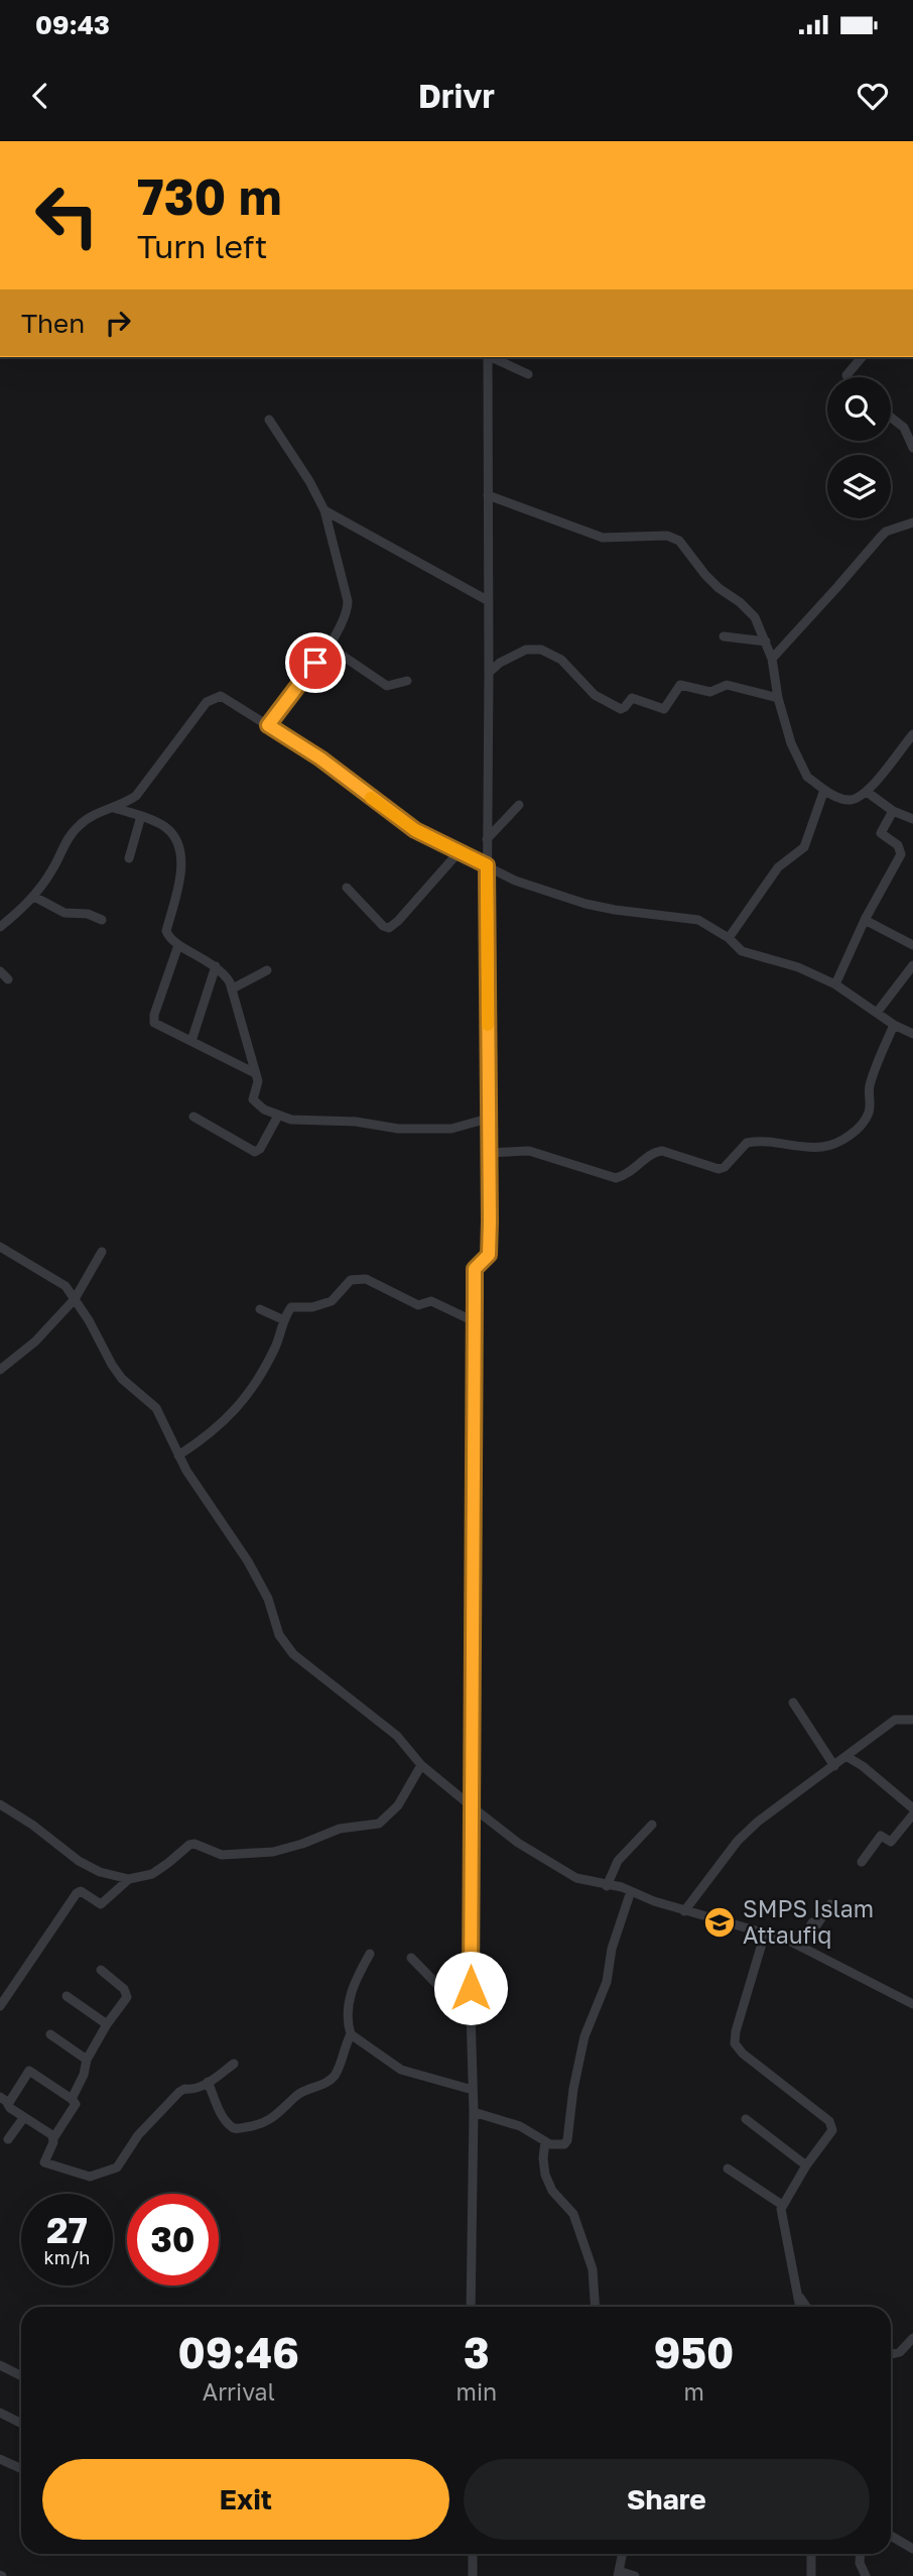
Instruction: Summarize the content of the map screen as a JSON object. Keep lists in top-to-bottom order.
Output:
{
  "places": {
    "school or university": ["SMPS Islam Attaufiq"]
  },
  "page": {
    "status": "09:43",
    "header": "Drivr",
    "turn": ["730 m", "Turn left"],
    "then": "Then",
    "speed": "27 km/h",
    "limit": "30",
    "eta": [
      "09:46",
      "Arrival",
      "3",
      "min",
      "950",
      "m"
    ],
    "buttons": ["Exit", "Share"]
  }
}
